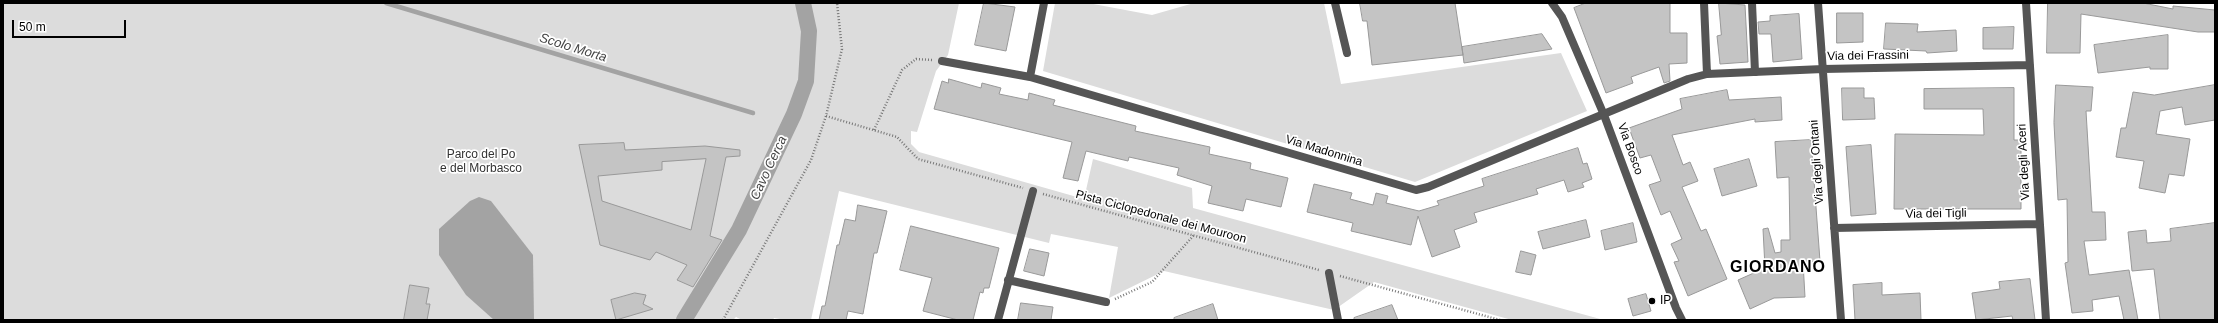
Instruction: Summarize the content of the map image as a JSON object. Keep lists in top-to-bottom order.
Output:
{
  "streets": {
    "street": [
      "Via dei Frassini",
      "Via Bosco",
      "Via Madonnina",
      "Via degli Ontani",
      "Via degli Aceri",
      "Via dei Tigli"
    ],
    "path": ["Pista Ciclopedonale dei Mouroon"]
  },
  "crossings": [
    ["Via dei Frassini", "Via Bosco"],
    ["Via dei Frassini", "Via Madonnina"],
    ["Via dei Frassini", "Via degli Ontani"],
    ["Via dei Frassini", "Via degli Aceri"],
    ["Via Bosco", "Via Madonnina"],
    ["Via degli Ontani", "Via dei Tigli"],
    ["Via degli Aceri", "Via dei Tigli"]
  ],
  "districts": ["GIORDANO"],
  "water": ["Scolo Morta", "Cavo Cerca"],
  "parks": ["Parco del Po e del Morbasco"],
  "places": ["IP"],
  "scale_bar": "50 m"
}
